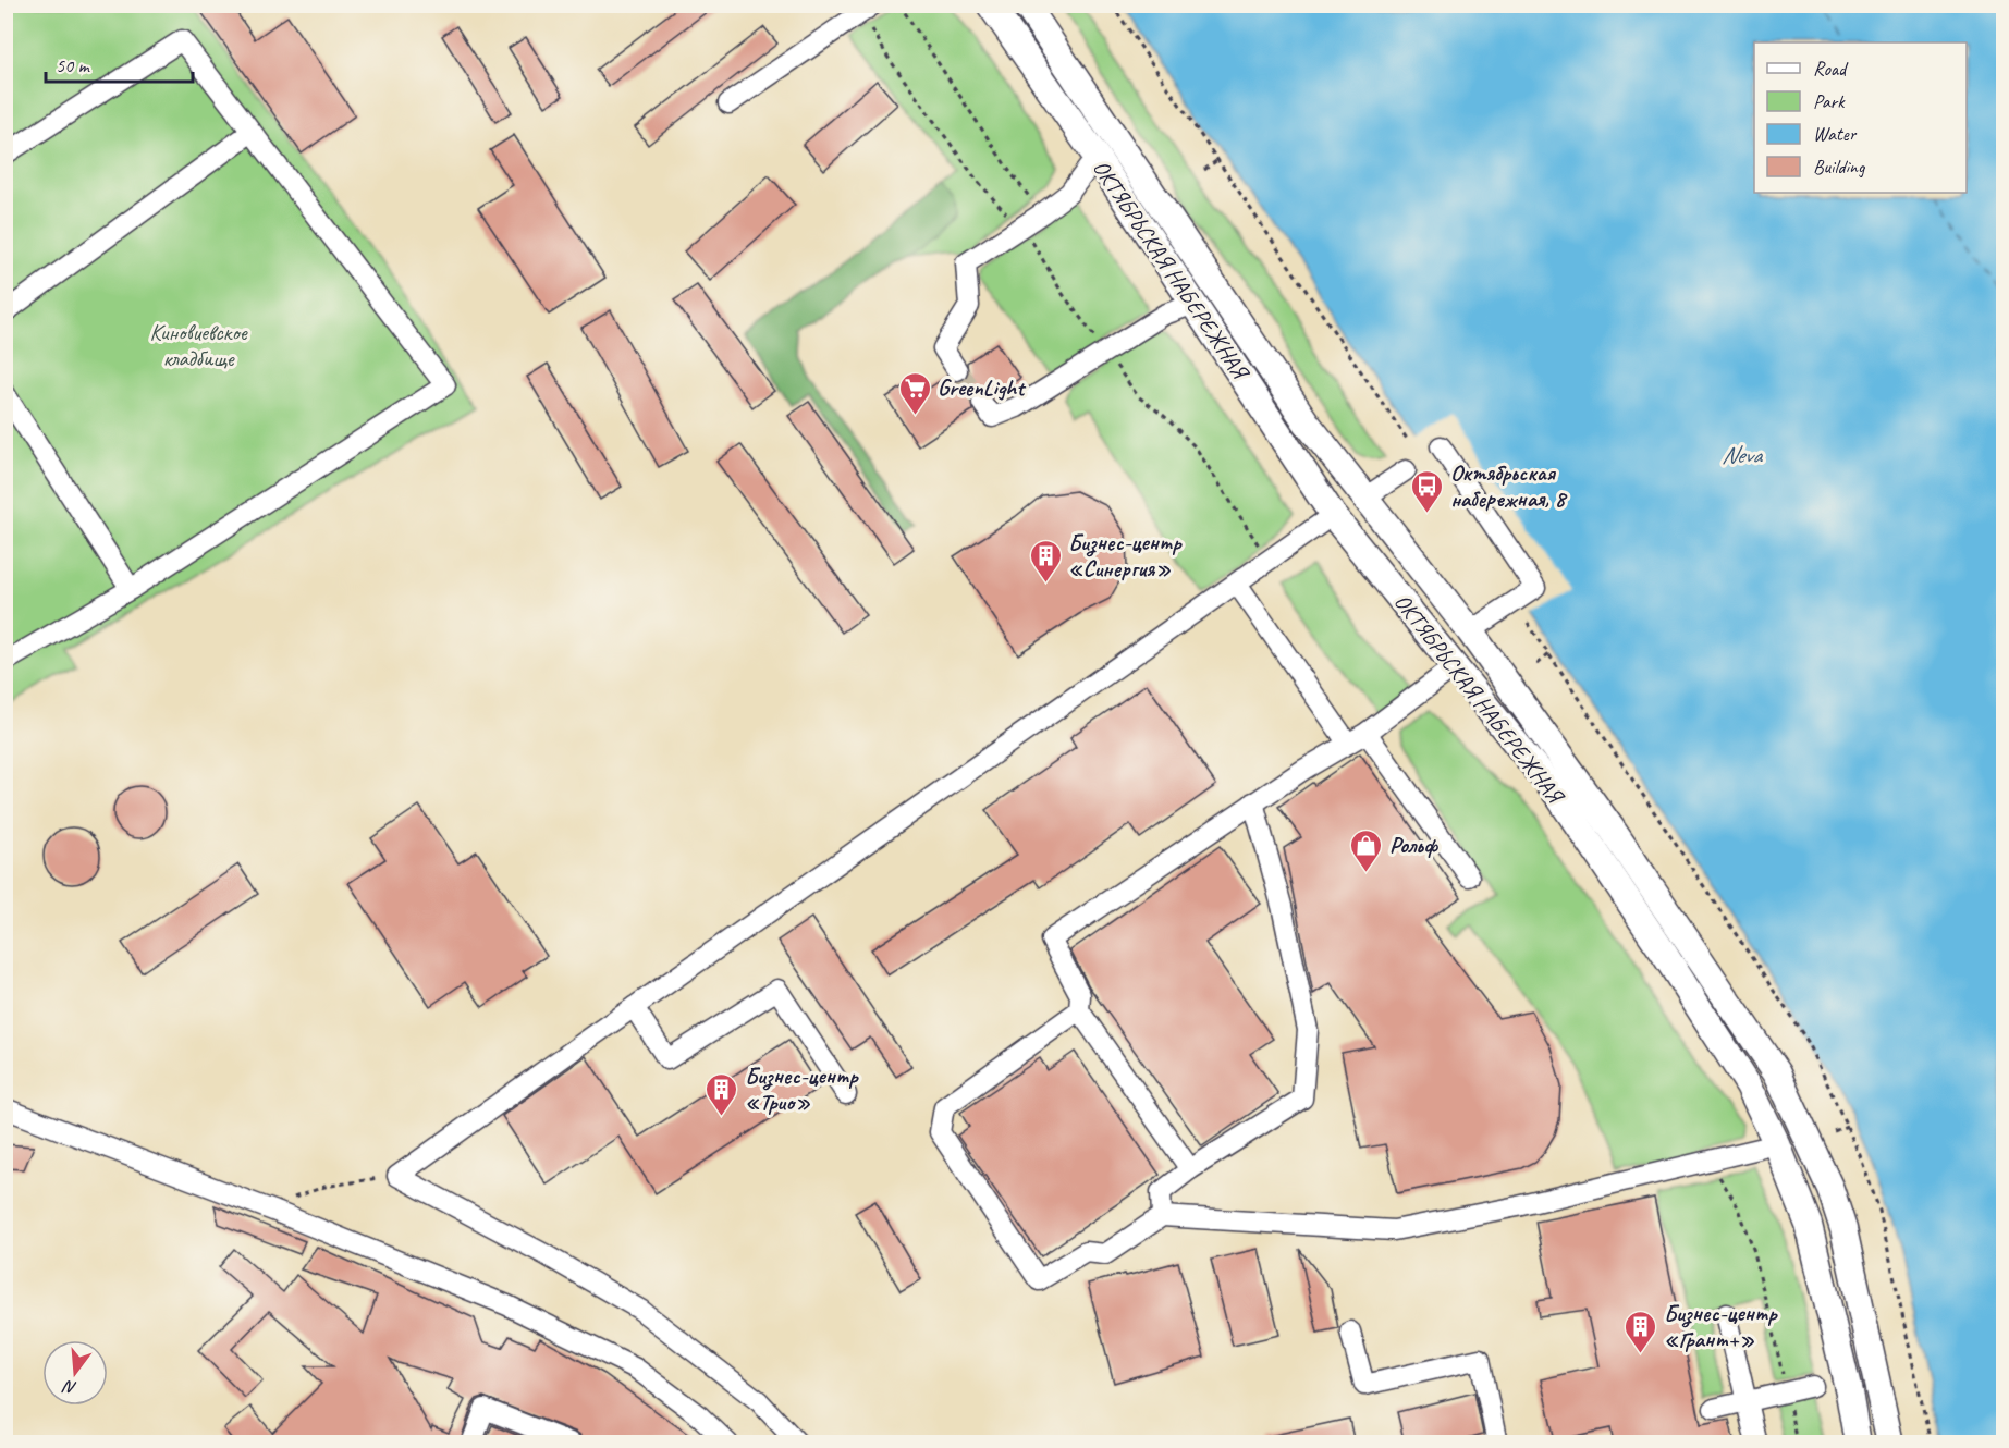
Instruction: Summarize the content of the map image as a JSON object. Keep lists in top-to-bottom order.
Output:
{
  "streets": {
    "main road": ["ОКТЯБРЬСКАЯ НАБЕРЕЖНАЯ"]
  },
  "water": ["Neva"],
  "parks": ["Киновиевское кладбище"],
  "places": {
    "supermarket": ["GreenLight"],
    "bus stop": ["Октябрьская набережная, 8"],
    "building": ["Бизнес-центр «Синергия»", "Бизнес-центр «Трио»", "Бизнес-центр «Грант+»"],
    "shop": ["Рольф"]
  },
  "legend": [
    "Road",
    "Park",
    "Water",
    "Building"
  ],
  "scale_bar": "50 m",
  "north": "bottom"
}
